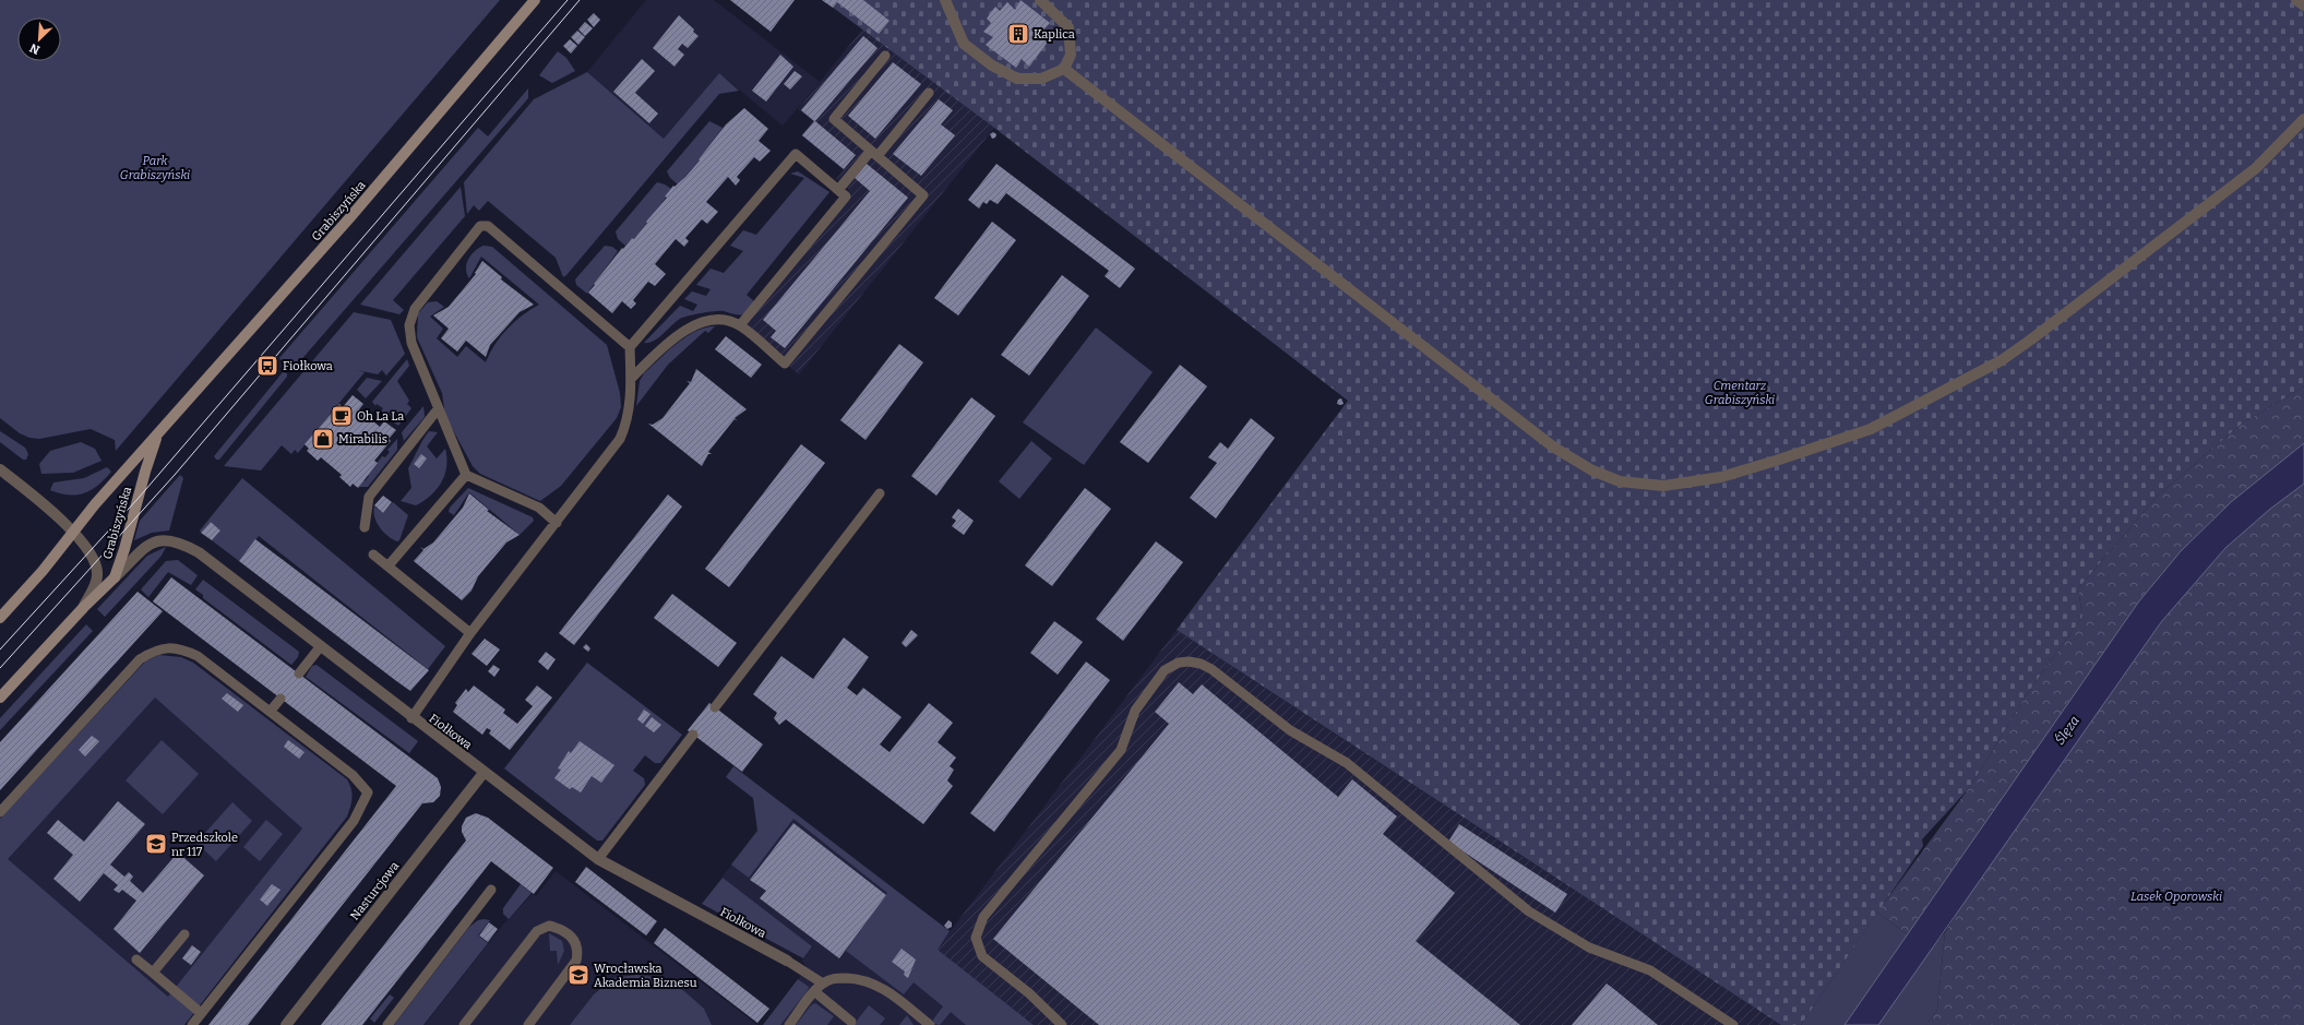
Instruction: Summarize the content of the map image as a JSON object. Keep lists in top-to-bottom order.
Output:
{
  "streets": {
    "main road": ["Grabiszyńska"],
    "street": ["Fiołkowa", "Nasturcjowa"]
  },
  "crossings": [
    ["Grabiszyńska", "Fiołkowa"],
    ["Fiołkowa", "Nasturcjowa"]
  ],
  "water": ["Ślęza"],
  "parks": ["Park Grabiszyński", "Cmentarz Grabiszyński", "Lasek Oporowski"],
  "places": {
    "building": ["Kaplica"],
    "bus stop": ["Fiołkowa"],
    "cafe": ["Oh La La"],
    "shop": ["Mirabilis"],
    "school or university": ["Przedszkole nr 117", "Wrocławska Akademia Biznesu"]
  },
  "north": "bottom left"
}
